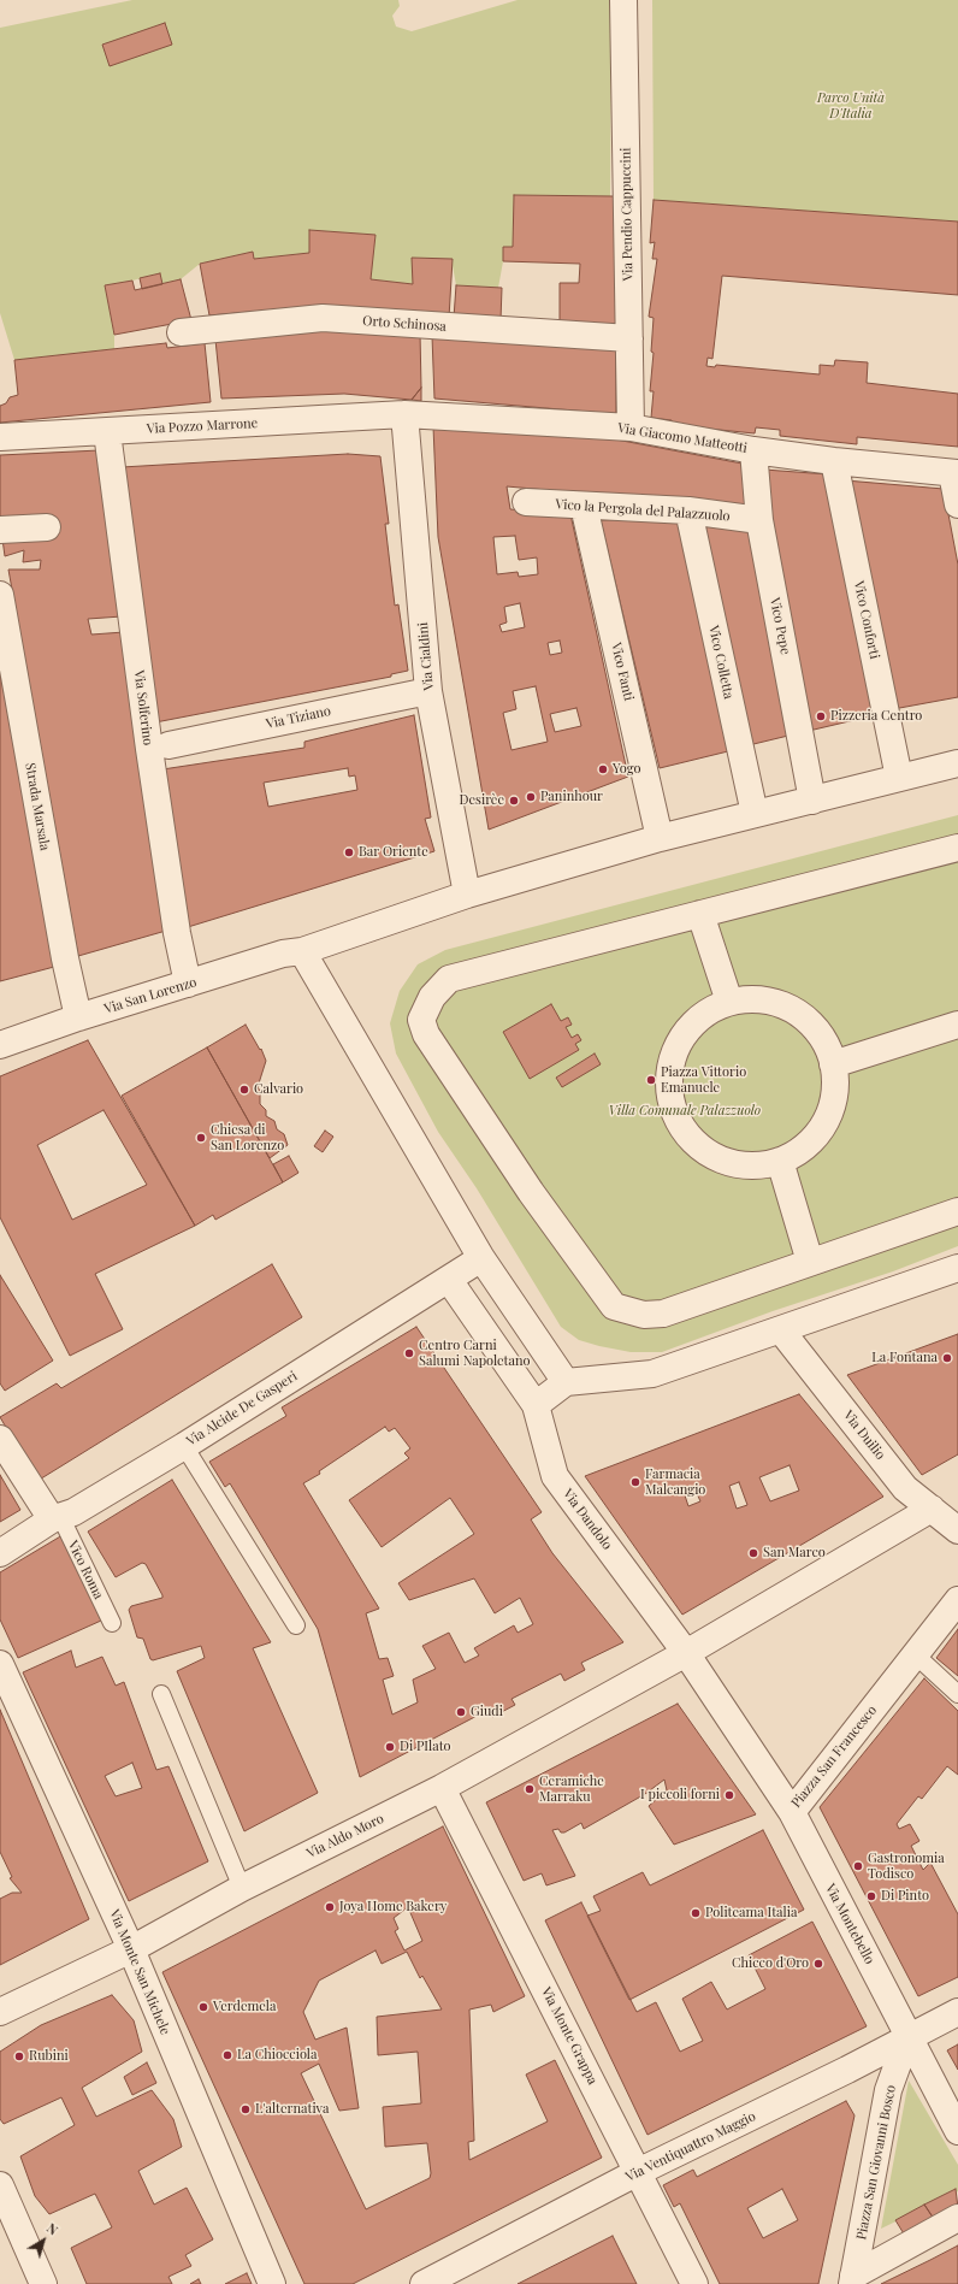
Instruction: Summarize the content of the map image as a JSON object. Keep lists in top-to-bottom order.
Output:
{
  "streets": {
    "street": [
      "Via Pendio Cappuccini",
      "Orto Schinosa",
      "Via Pozzo Marrone",
      "Via Giacomo Matteotti",
      "Vico la Pergola del Palazzuolo",
      "Vico Conforti",
      "Vico Pepe",
      "Via Cialdini",
      "Vico Colletta",
      "Vico Fanti",
      "Via Solferino",
      "Via Tiziano",
      "Strada Marsala",
      "Via San Lorenzo",
      "Via Alcide De Gasperi",
      "Via Duilio",
      "Via Dandolo",
      "Piazza San Francesco",
      "Via Aldo Moro",
      "Via Montebello",
      "Via Monte San Michele",
      "Via Monte Grappa",
      "Via Ventiquattro Maggio",
      "Piazza San Giovanni Bosco"
    ],
    "lane": ["Vico Roma"]
  },
  "crossings": [
    ["Via Pendio Cappuccini", "Orto Schinosa"],
    ["Via Pendio Cappuccini", "Via Giacomo Matteotti"],
    ["Via Pozzo Marrone", "Via Giacomo Matteotti"],
    ["Via Pozzo Marrone", "Via Cialdini"],
    ["Via Pozzo Marrone", "Via Solferino"],
    ["Via Giacomo Matteotti", "Vico Conforti"],
    ["Via Giacomo Matteotti", "Vico Pepe"],
    ["Via Giacomo Matteotti", "Via Cialdini"],
    ["Vico la Pergola del Palazzuolo", "Vico Pepe"],
    ["Vico la Pergola del Palazzuolo", "Vico Colletta"],
    ["Vico la Pergola del Palazzuolo", "Vico Fanti"],
    ["Via Cialdini", "Via Tiziano"],
    ["Via Solferino", "Via San Lorenzo"],
    ["Strada Marsala", "Via San Lorenzo"],
    ["Via Alcide De Gasperi", "Vico Roma"],
    ["Via Dandolo", "Piazza San Francesco"],
    ["Piazza San Francesco", "Via Aldo Moro"],
    ["Piazza San Francesco", "Via Montebello"],
    ["Via Aldo Moro", "Via Monte San Michele"],
    ["Via Aldo Moro", "Via Monte Grappa"],
    ["Via Montebello", "Via Ventiquattro Maggio"],
    ["Via Montebello", "Piazza San Giovanni Bosco"],
    ["Via Monte Grappa", "Via Ventiquattro Maggio"],
    ["Via Ventiquattro Maggio", "Piazza San Giovanni Bosco"]
  ],
  "parks": ["Parco Unità D'Italia", "Villa Comunale Palazzuolo"],
  "places": [
    "Pizzeria Centro",
    "Yogo",
    "Paninhour",
    "Desirèe",
    "Bar Oriente",
    "Piazza Vittorio Emanuele",
    "Calvario",
    "Chiesa di San Lorenzo",
    "Centro Carni Salumi Napoletano",
    "La Fontana",
    "Farmacia Malcangio",
    "San Marco",
    "Giudi",
    "Di PIlato",
    "Ceramiche Marraku",
    "I piccoli forni",
    "Gastronomia Todisco",
    "Di Pinto",
    "Joya Home Bakery",
    "Politeama Italia",
    "Chicco d'Oro",
    "Verdemela",
    "La Chiocciola",
    "Rubini",
    "L'alternativa"
  ],
  "north": "top right"
}
